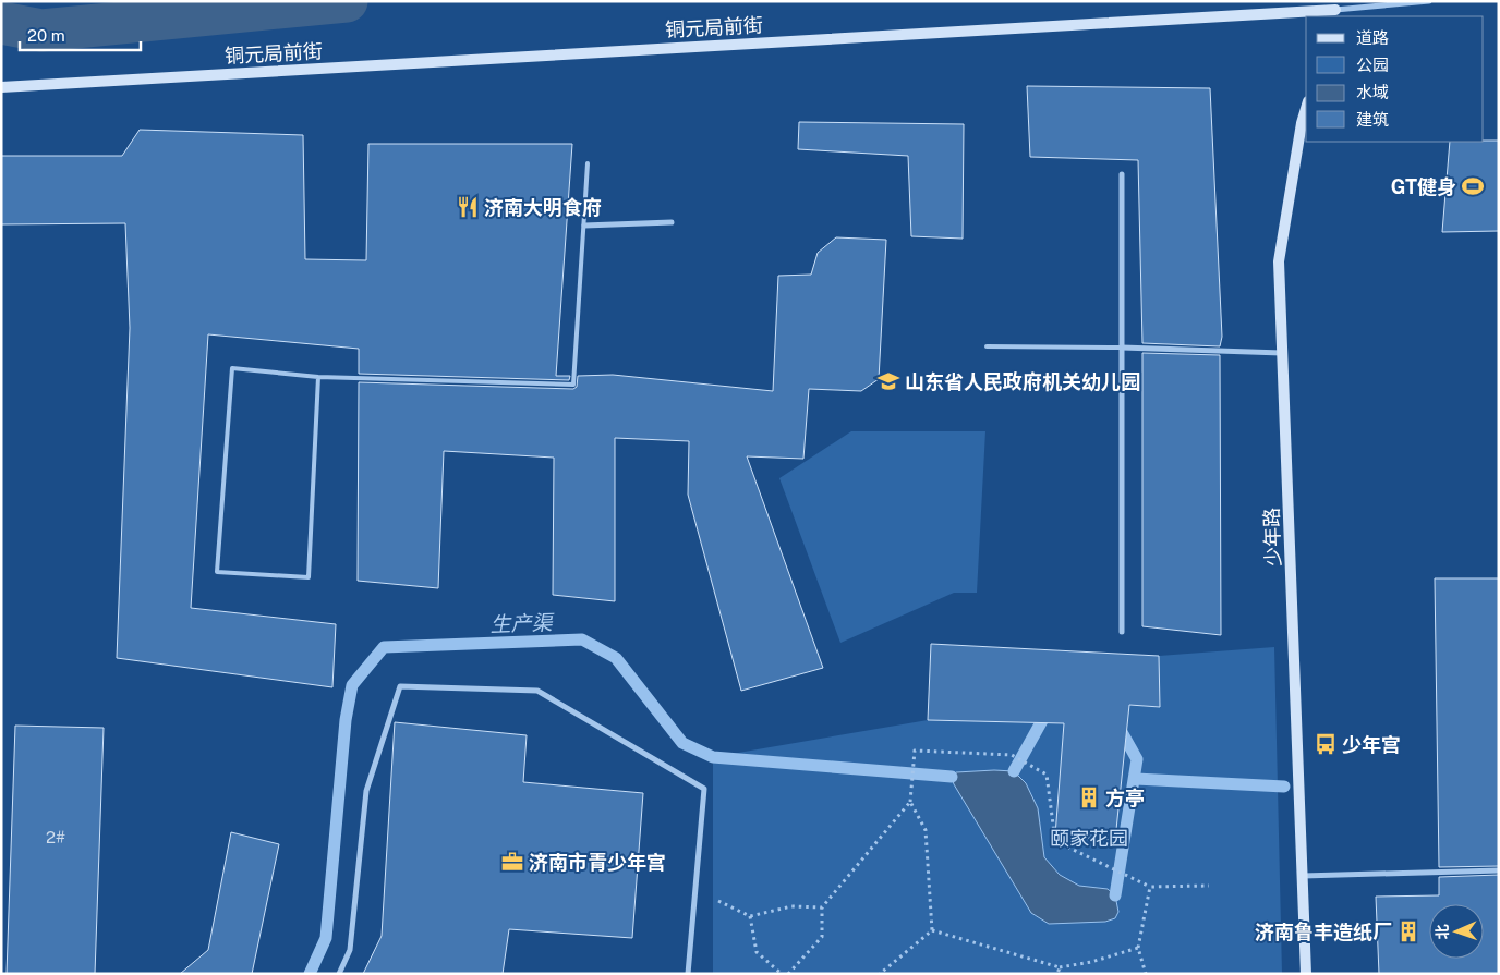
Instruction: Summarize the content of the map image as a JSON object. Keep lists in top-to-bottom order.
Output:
{
  "streets": {
    "street": ["铜元局前街", "少年路"]
  },
  "water": ["生产渠"],
  "parks": ["颐家花园"],
  "places": {
    "sports": ["GT健身"],
    "restaurant": ["济南大明食府"],
    "school or university": ["山东省人民政府机关幼儿园"],
    "bus stop": ["少年宫"],
    "building": ["方亭", "济南鲁丰造纸厂"],
    "office": ["济南市青少年宫"]
  },
  "house_numbers": ["2#"],
  "legend": [
    "道路",
    "公园",
    "水域",
    "建筑"
  ],
  "scale_bar": "20 m",
  "north": "left"
}
